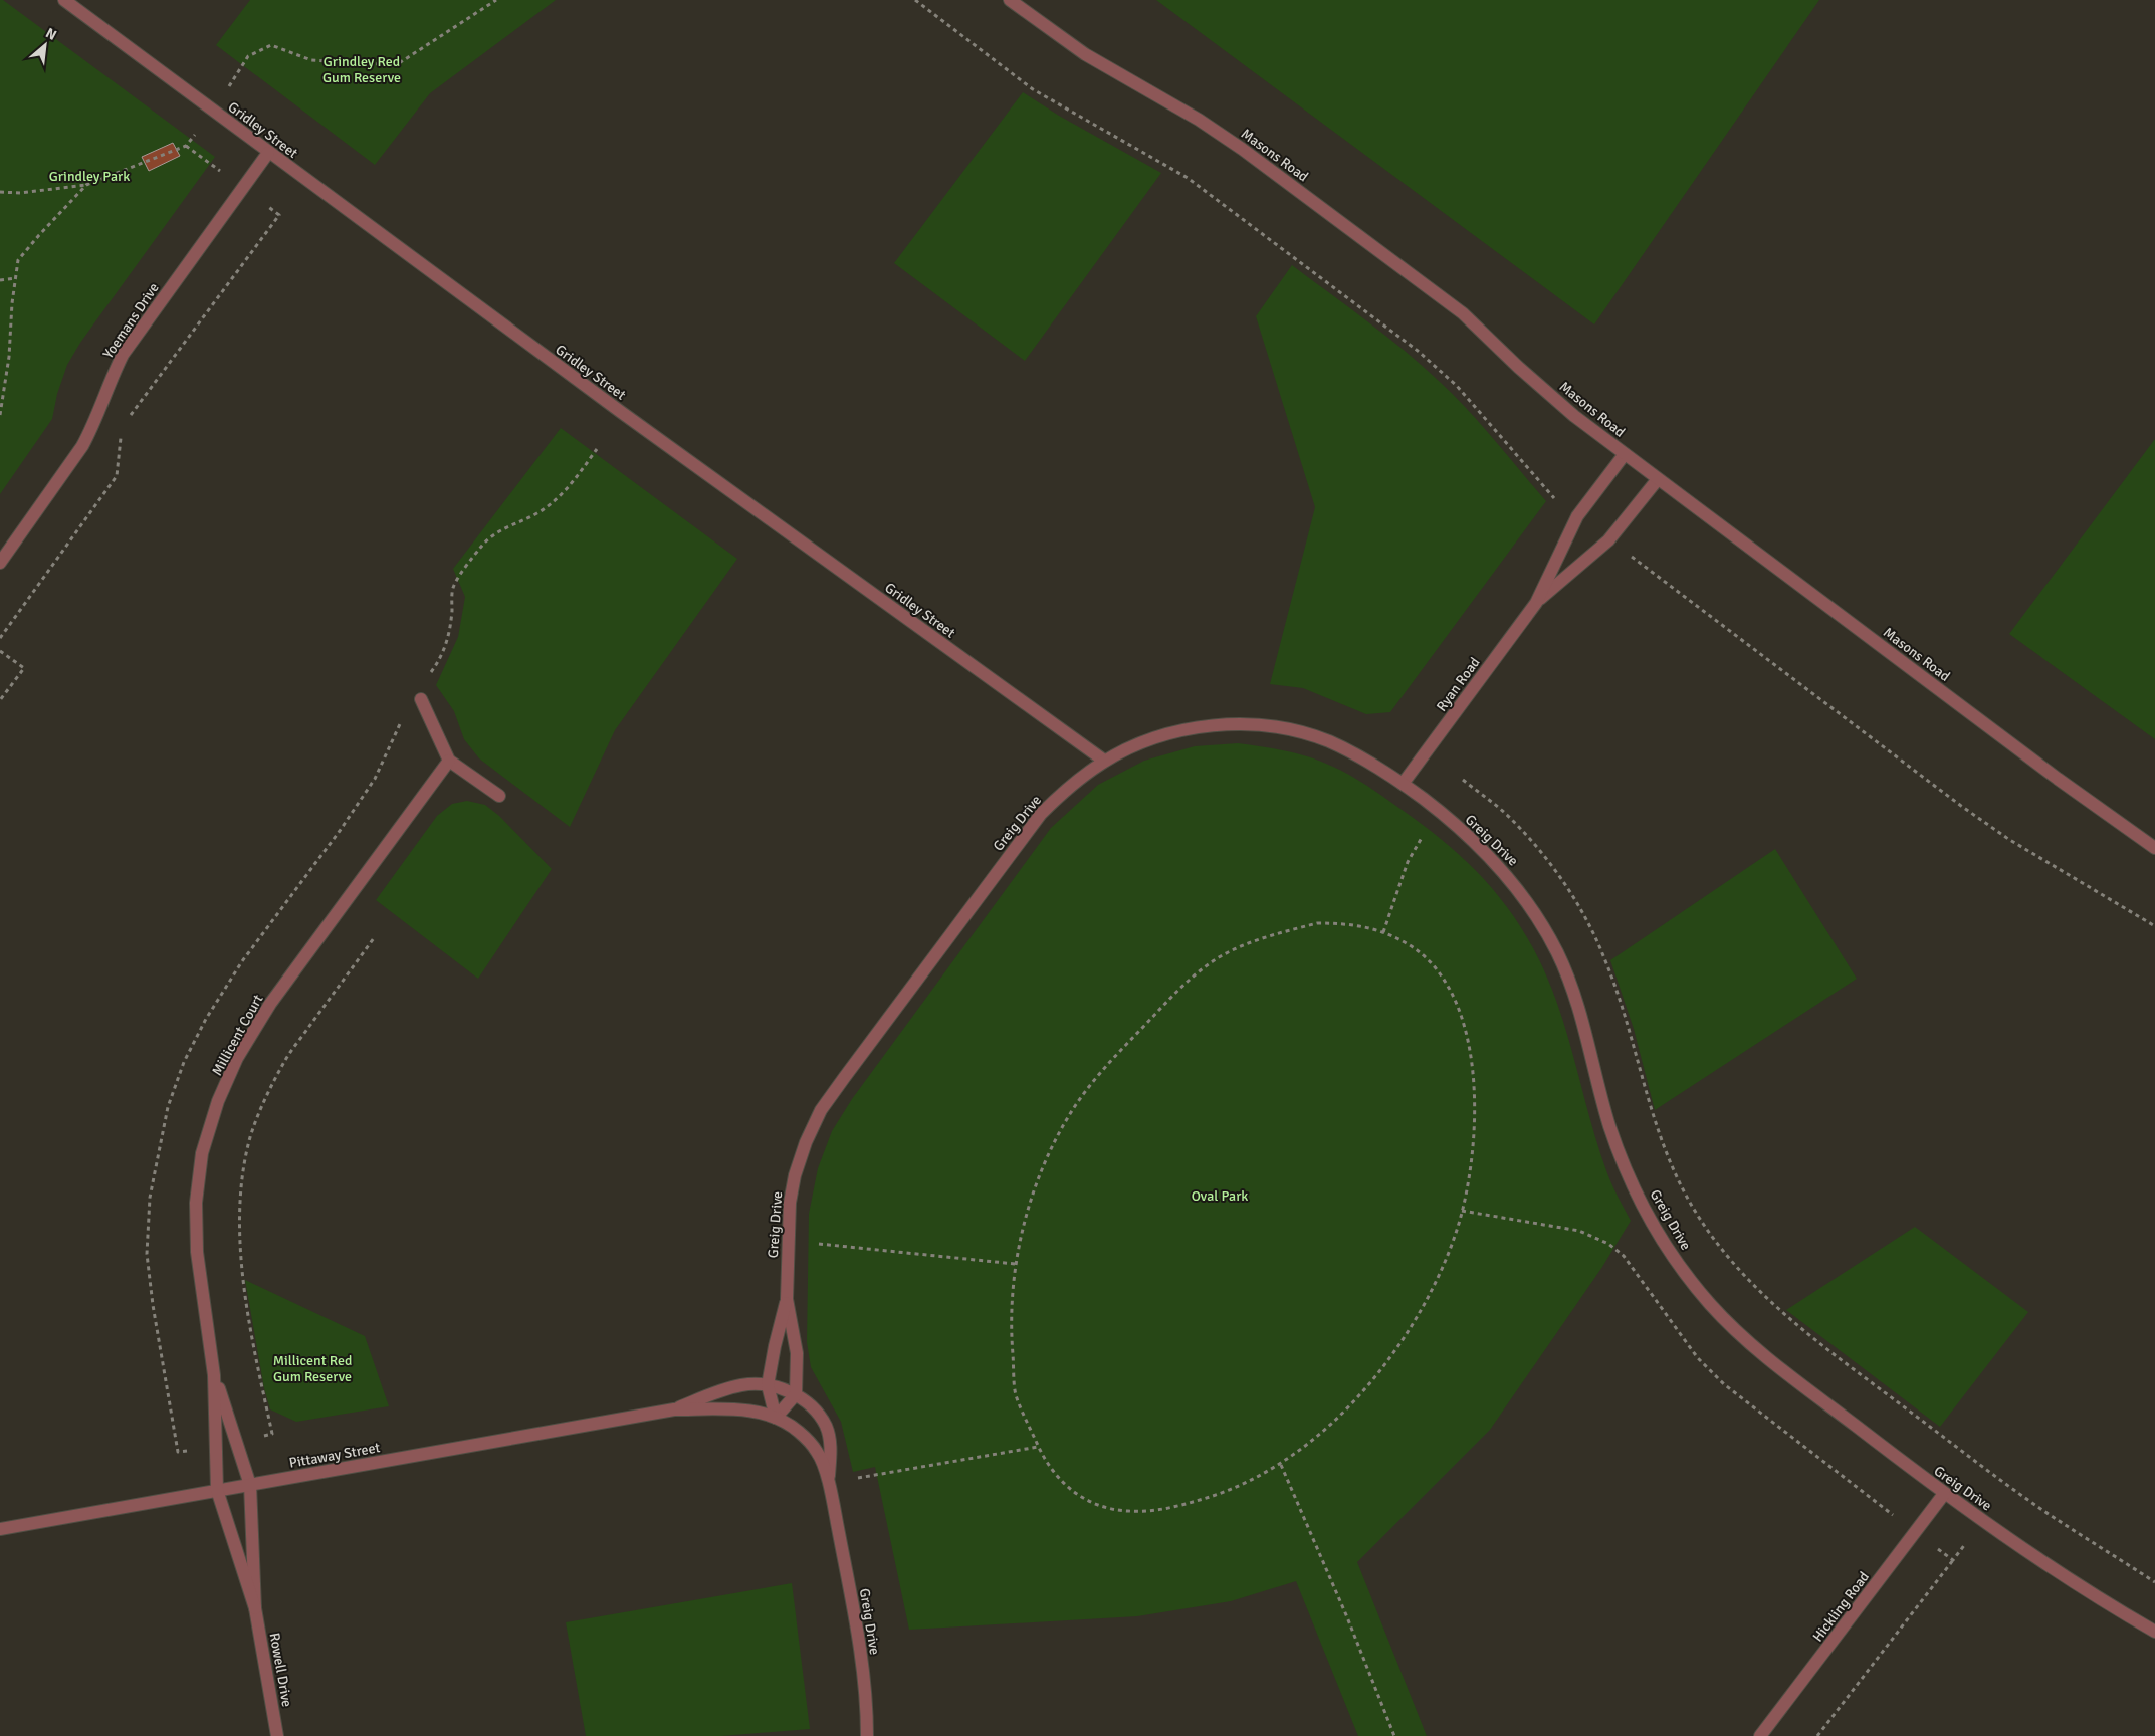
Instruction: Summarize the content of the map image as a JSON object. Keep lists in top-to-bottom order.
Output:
{
  "streets": {
    "street": [
      "Gridley Street",
      "Masons Road",
      "Yoemans Drive",
      "Ryan Road",
      "Greig Drive",
      "Millicent Court",
      "Pittaway Street",
      "Hickling Road",
      "Rowell Drive"
    ]
  },
  "crossings": [
    ["Gridley Street", "Yoemans Drive"],
    ["Gridley Street", "Greig Drive"],
    ["Masons Road", "Ryan Road"],
    ["Ryan Road", "Greig Drive"],
    ["Greig Drive", "Pittaway Street"],
    ["Greig Drive", "Hickling Road"],
    ["Millicent Court", "Pittaway Street"],
    ["Millicent Court", "Rowell Drive"],
    ["Pittaway Street", "Rowell Drive"]
  ],
  "parks": [
    "Grindley Red Gum Reserve",
    "Grindley Park",
    "Oval Park",
    "Millicent Red Gum Reserve"
  ],
  "north": "top right"
}
